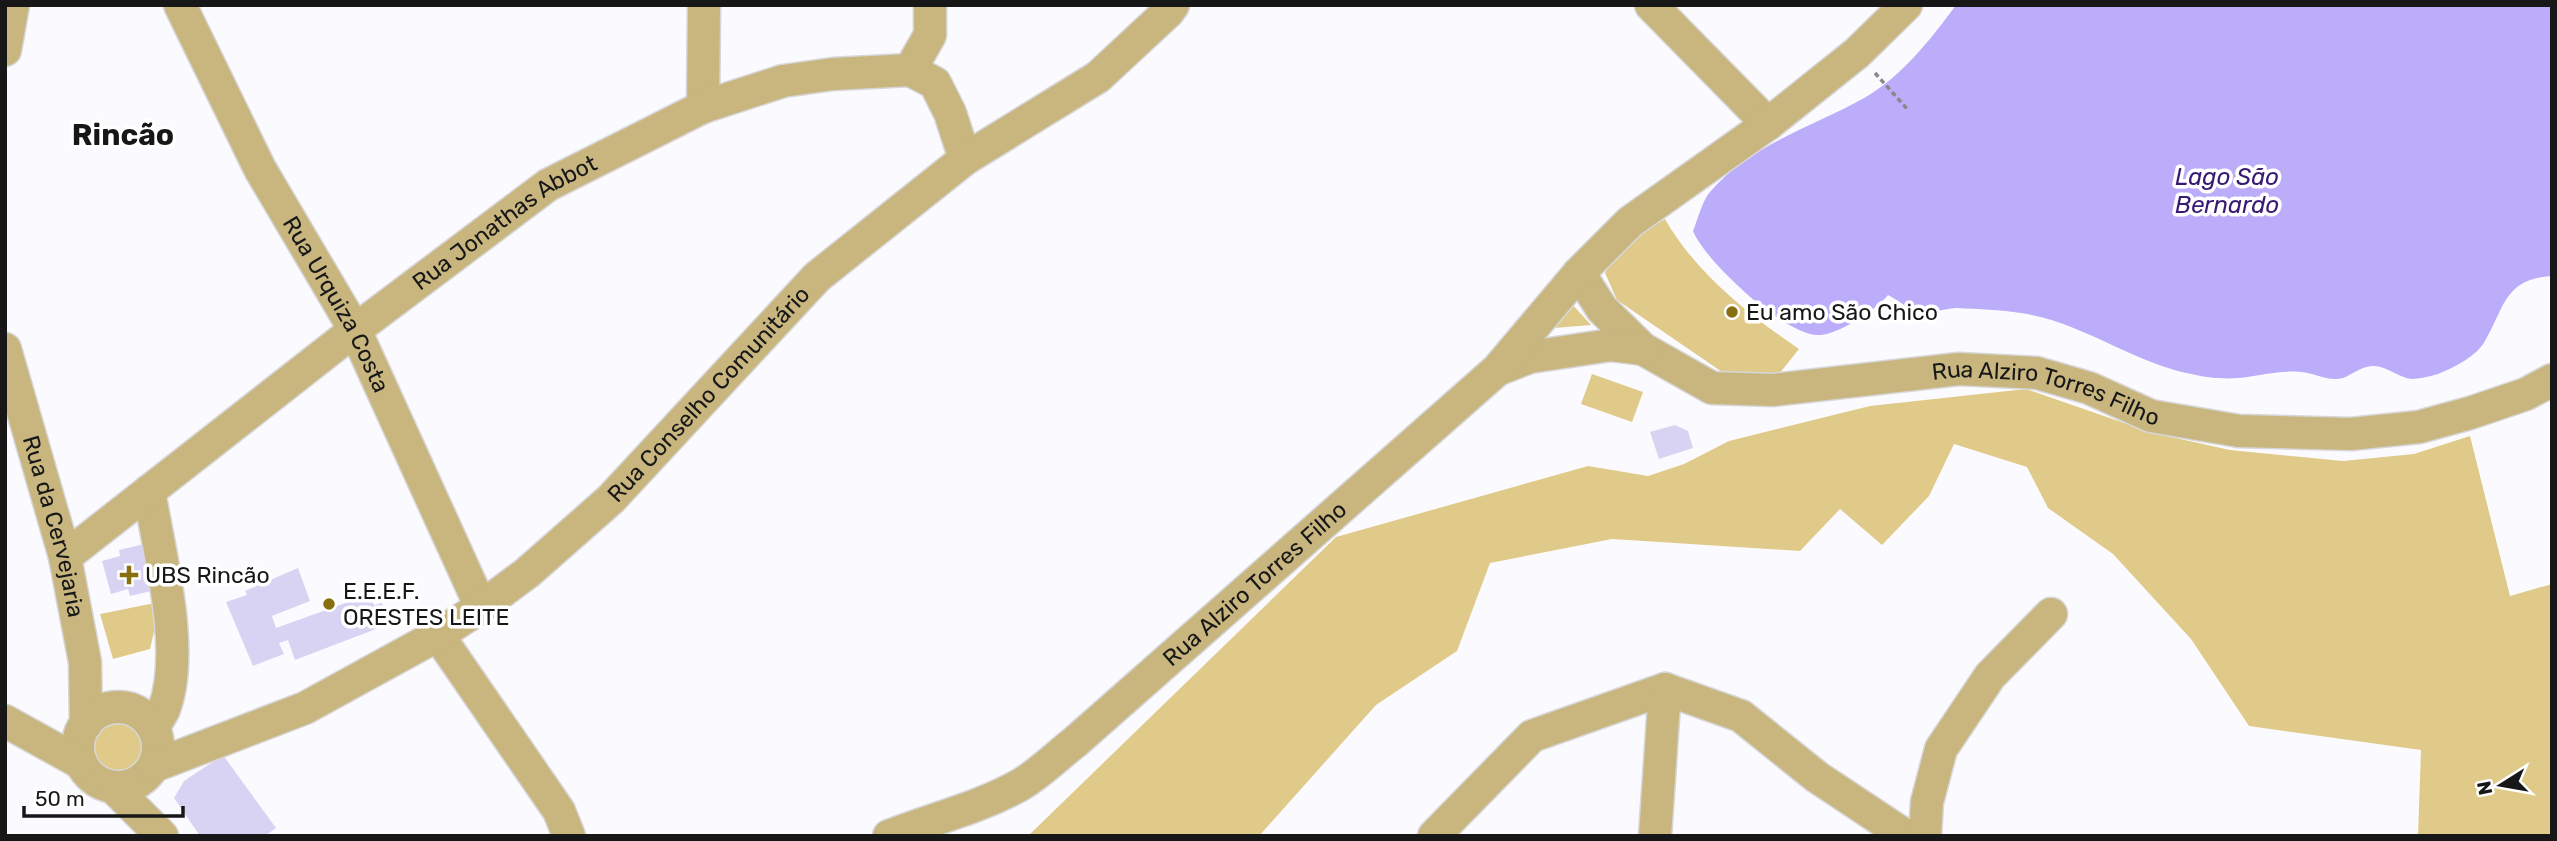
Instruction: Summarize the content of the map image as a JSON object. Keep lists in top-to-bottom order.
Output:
{
  "streets": {
    "street": [
      "Rua Jonathas Abbot",
      "Rua Urquiza Costa",
      "Rua Conselho Comunitário",
      "Rua Alziro Torres Filho",
      "Rua da Cervejaria"
    ]
  },
  "crossings": [
    ["Rua Jonathas Abbot", "Rua Urquiza Costa"],
    ["Rua Jonathas Abbot", "Rua da Cervejaria"],
    ["Rua Urquiza Costa", "Rua Conselho Comunitário"],
    ["Rua Conselho Comunitário", "Rua da Cervejaria"]
  ],
  "districts": ["Rincão"],
  "water": ["Lago São Bernardo"],
  "places": {
    "other": ["Eu amo São Chico", "E.E.E.F. ORESTES LEITE"],
    "health": ["UBS Rincão"]
  },
  "scale_bar": "50 m",
  "north": "left"
}
